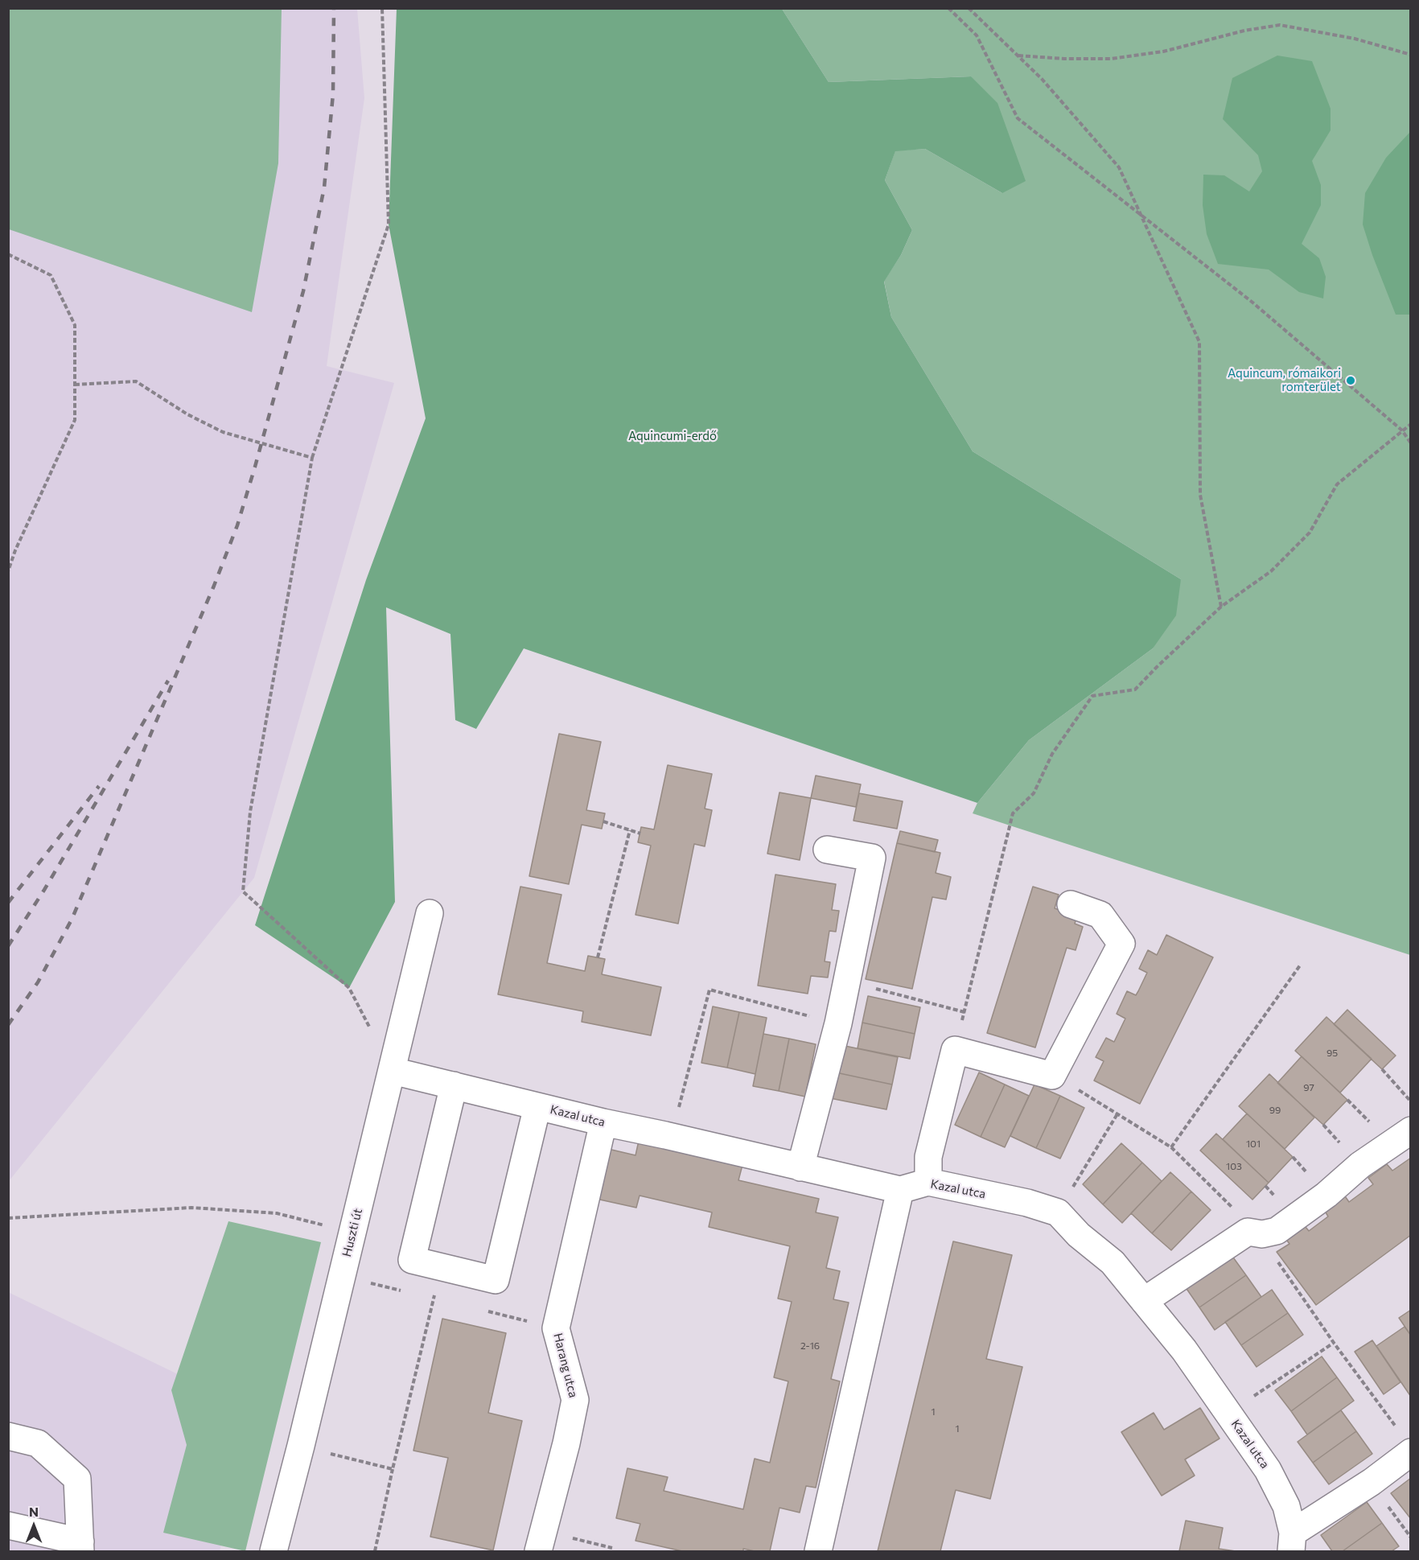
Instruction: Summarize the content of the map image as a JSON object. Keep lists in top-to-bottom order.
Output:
{
  "streets": {
    "street": ["Kazal utca", "Huszti út", "Harang utca"]
  },
  "crossings": [
    ["Kazal utca", "Huszti út"],
    ["Kazal utca", "Harang utca"]
  ],
  "parks": ["Aquincumi-erdő"],
  "places": ["Aquincum, rómaikori romterület"],
  "house_numbers": [
    "95",
    "97",
    "99",
    "101",
    "103",
    "2-16",
    "1",
    "1"
  ],
  "north": "top"
}
